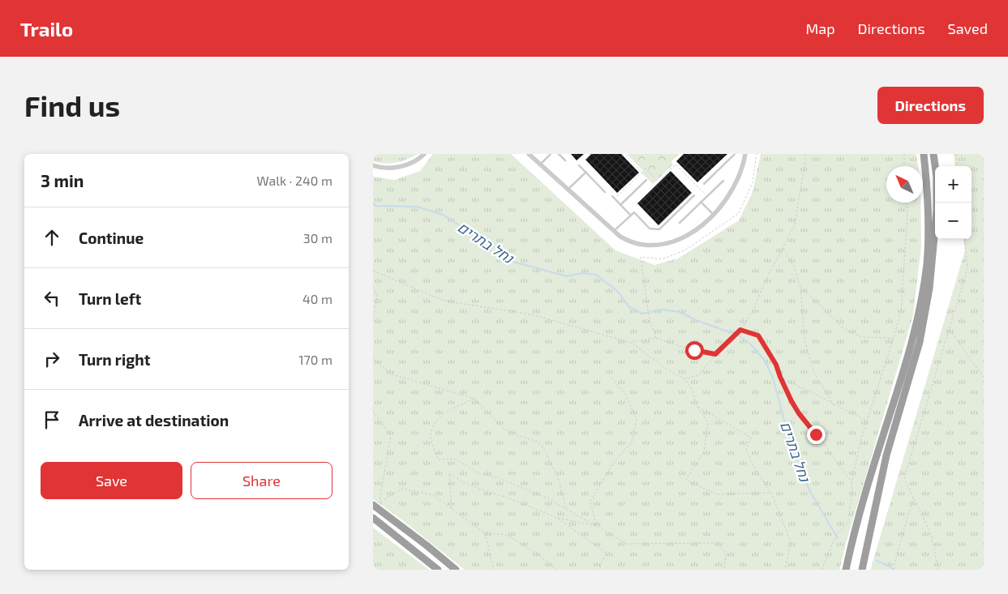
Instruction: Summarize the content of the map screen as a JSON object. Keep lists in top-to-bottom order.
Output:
{
  "water": ["נחל בתרים"],
  "north": "top left",
  "page": {
    "header": "Trailo",
    "nav": ["Map", "Directions", "Saved"],
    "buttons": [
      "Directions",
      ["Save", "Share"]
    ],
    "title": "Find us",
    "heading": ["3 min", "Walk · 240 m"],
    "map_buttons": ["+", "−"],
    "list": [
      ["Continue", "30 m"],
      ["Turn left", "40 m"],
      ["Turn right", "170 m"],
      "Arrive at destination"
    ]
  }
}
